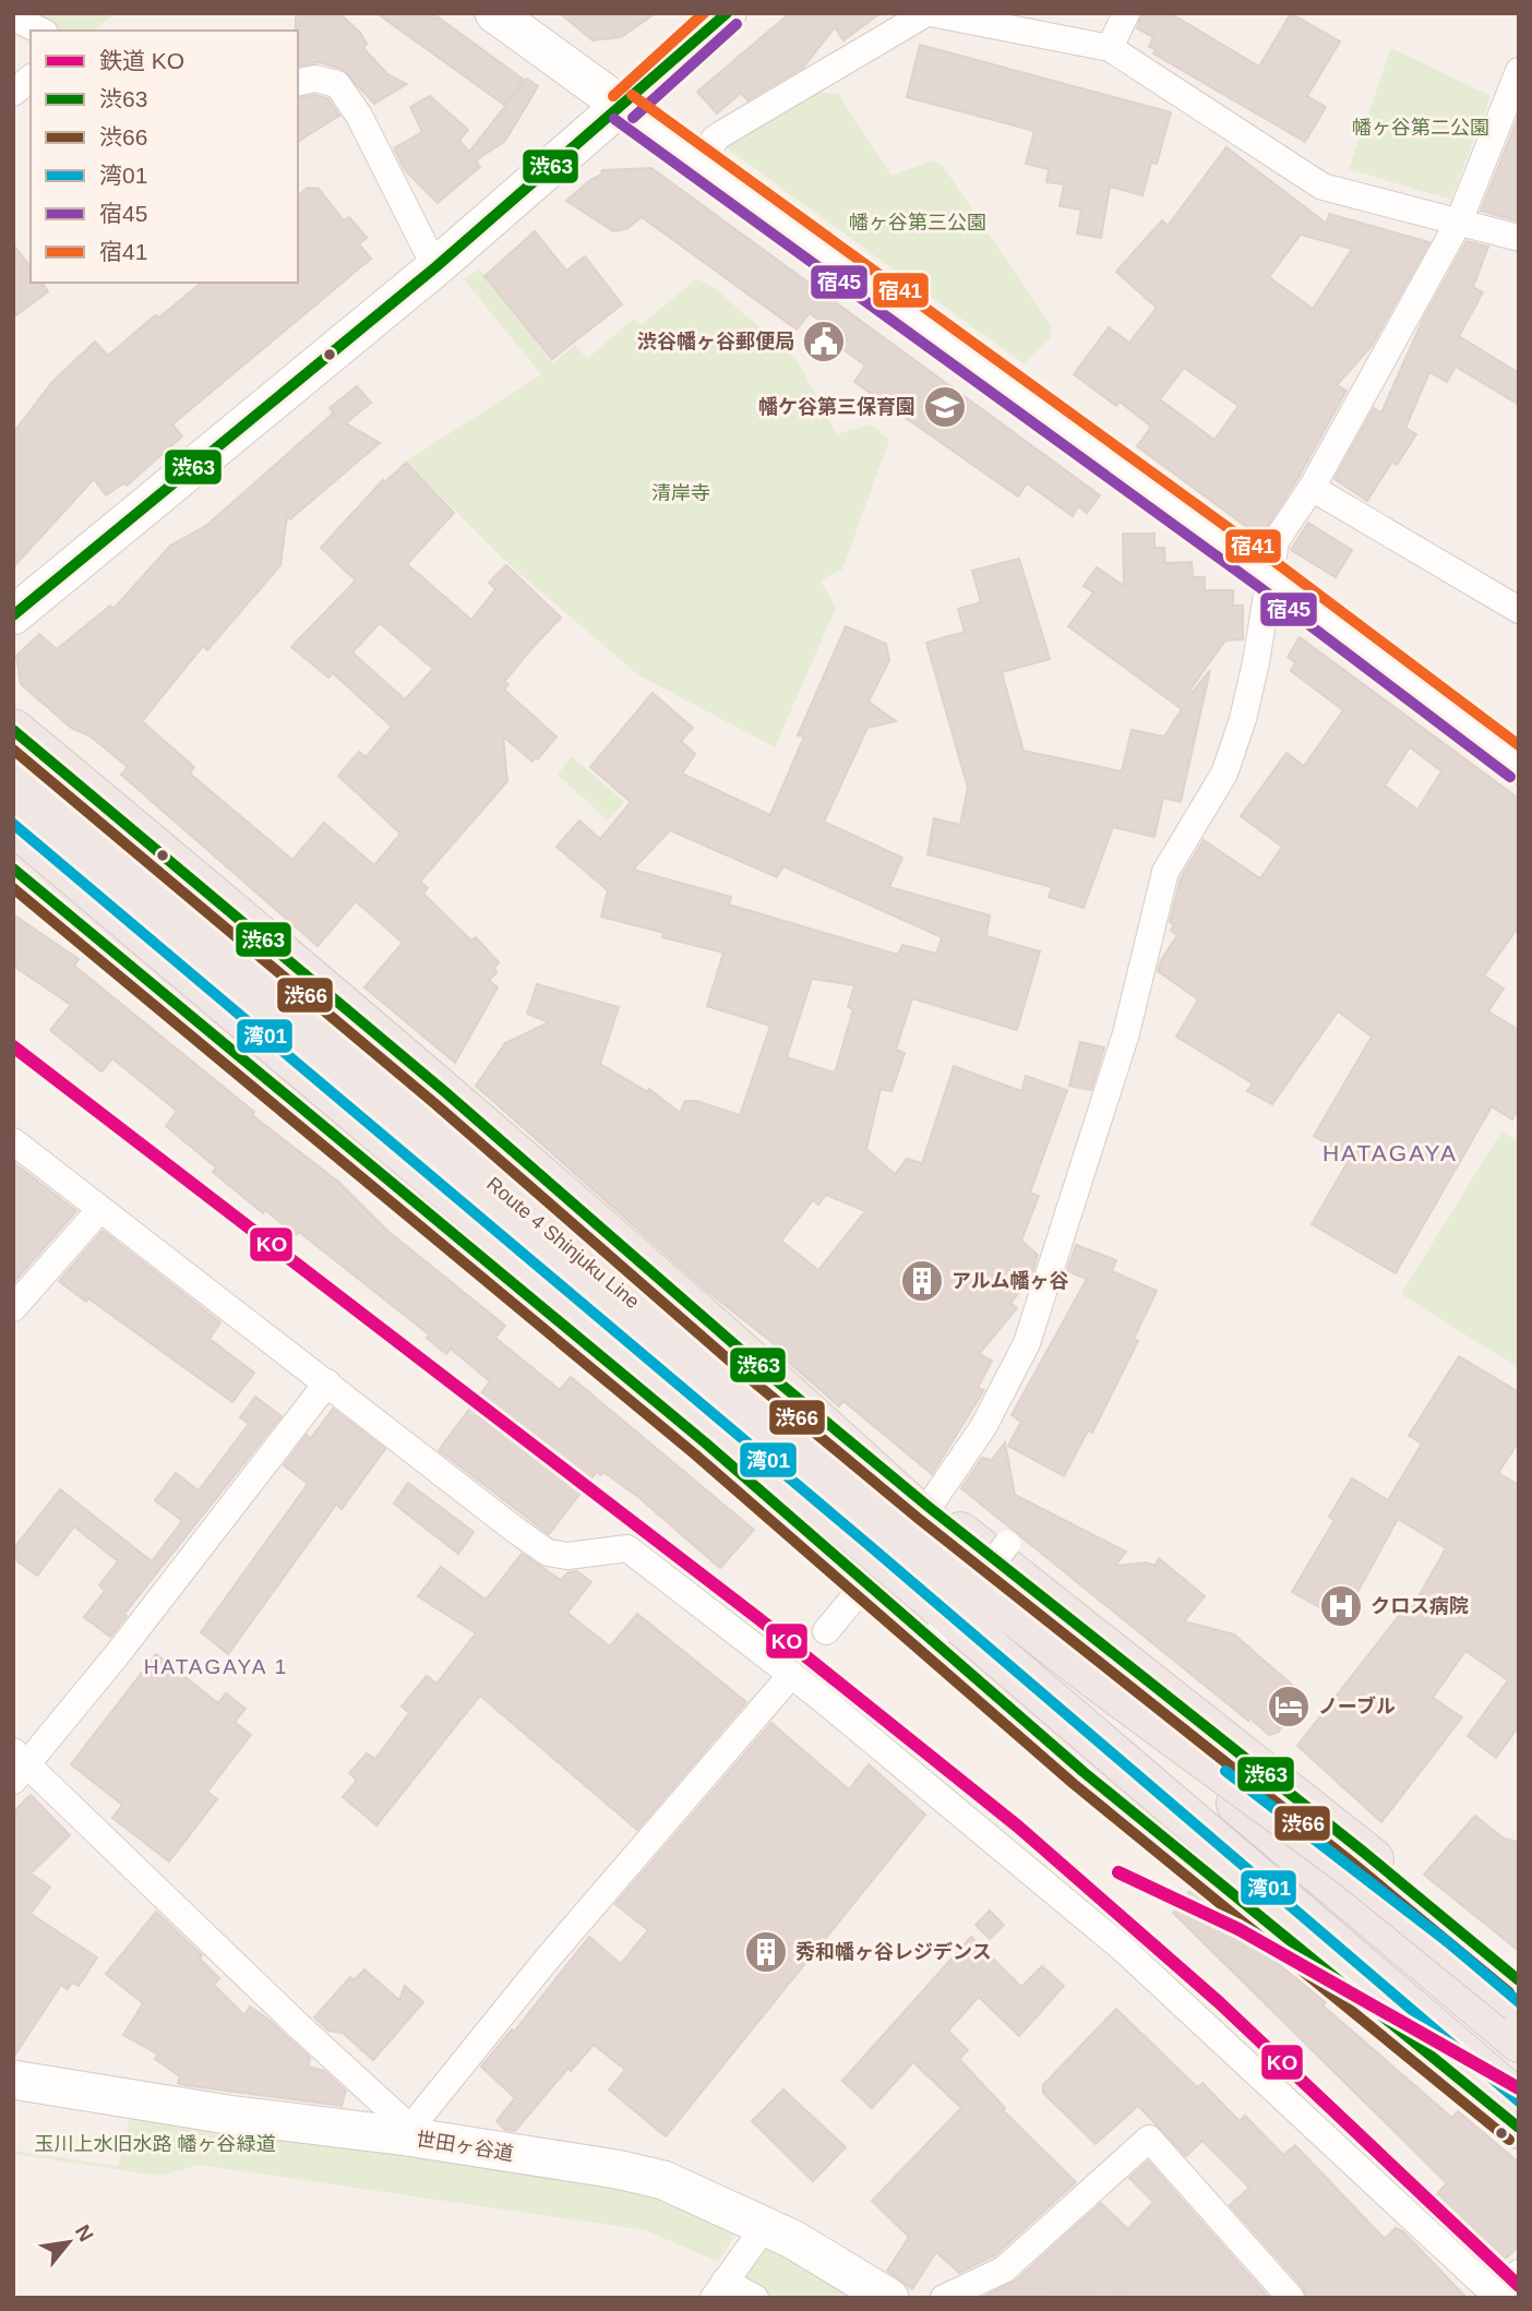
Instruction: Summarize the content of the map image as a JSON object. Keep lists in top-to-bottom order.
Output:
{
  "streets": {
    "highway": ["Route 4 Shinjuku Line"],
    "main road": ["世田ヶ谷道"]
  },
  "districts": ["HATAGAYA", "HATAGAYA 1"],
  "parks": [
    "幡ヶ谷第二公園",
    "幡ヶ谷第三公園",
    "清岸寺",
    "玉川上水旧水路 幡ヶ谷緑道"
  ],
  "places": {
    "public building": ["渋谷幡ヶ谷郵便局"],
    "school or university": ["幡ケ谷第三保育園"],
    "building": ["アルム幡ヶ谷", "秀和幡ヶ谷レジデンス"],
    "hospital": ["クロス病院"],
    "hotel": ["ノーブル"]
  },
  "lines": [
    "transit line 渋63",
    "transit line 宿41",
    "transit line 宿45",
    "transit line 渋66",
    "transit line 湾01",
    "rail line KO"
  ],
  "legend": [
    "鉄道 KO",
    "渋63",
    "渋66",
    "湾01",
    "宿45",
    "宿41"
  ],
  "north": "top right"
}
